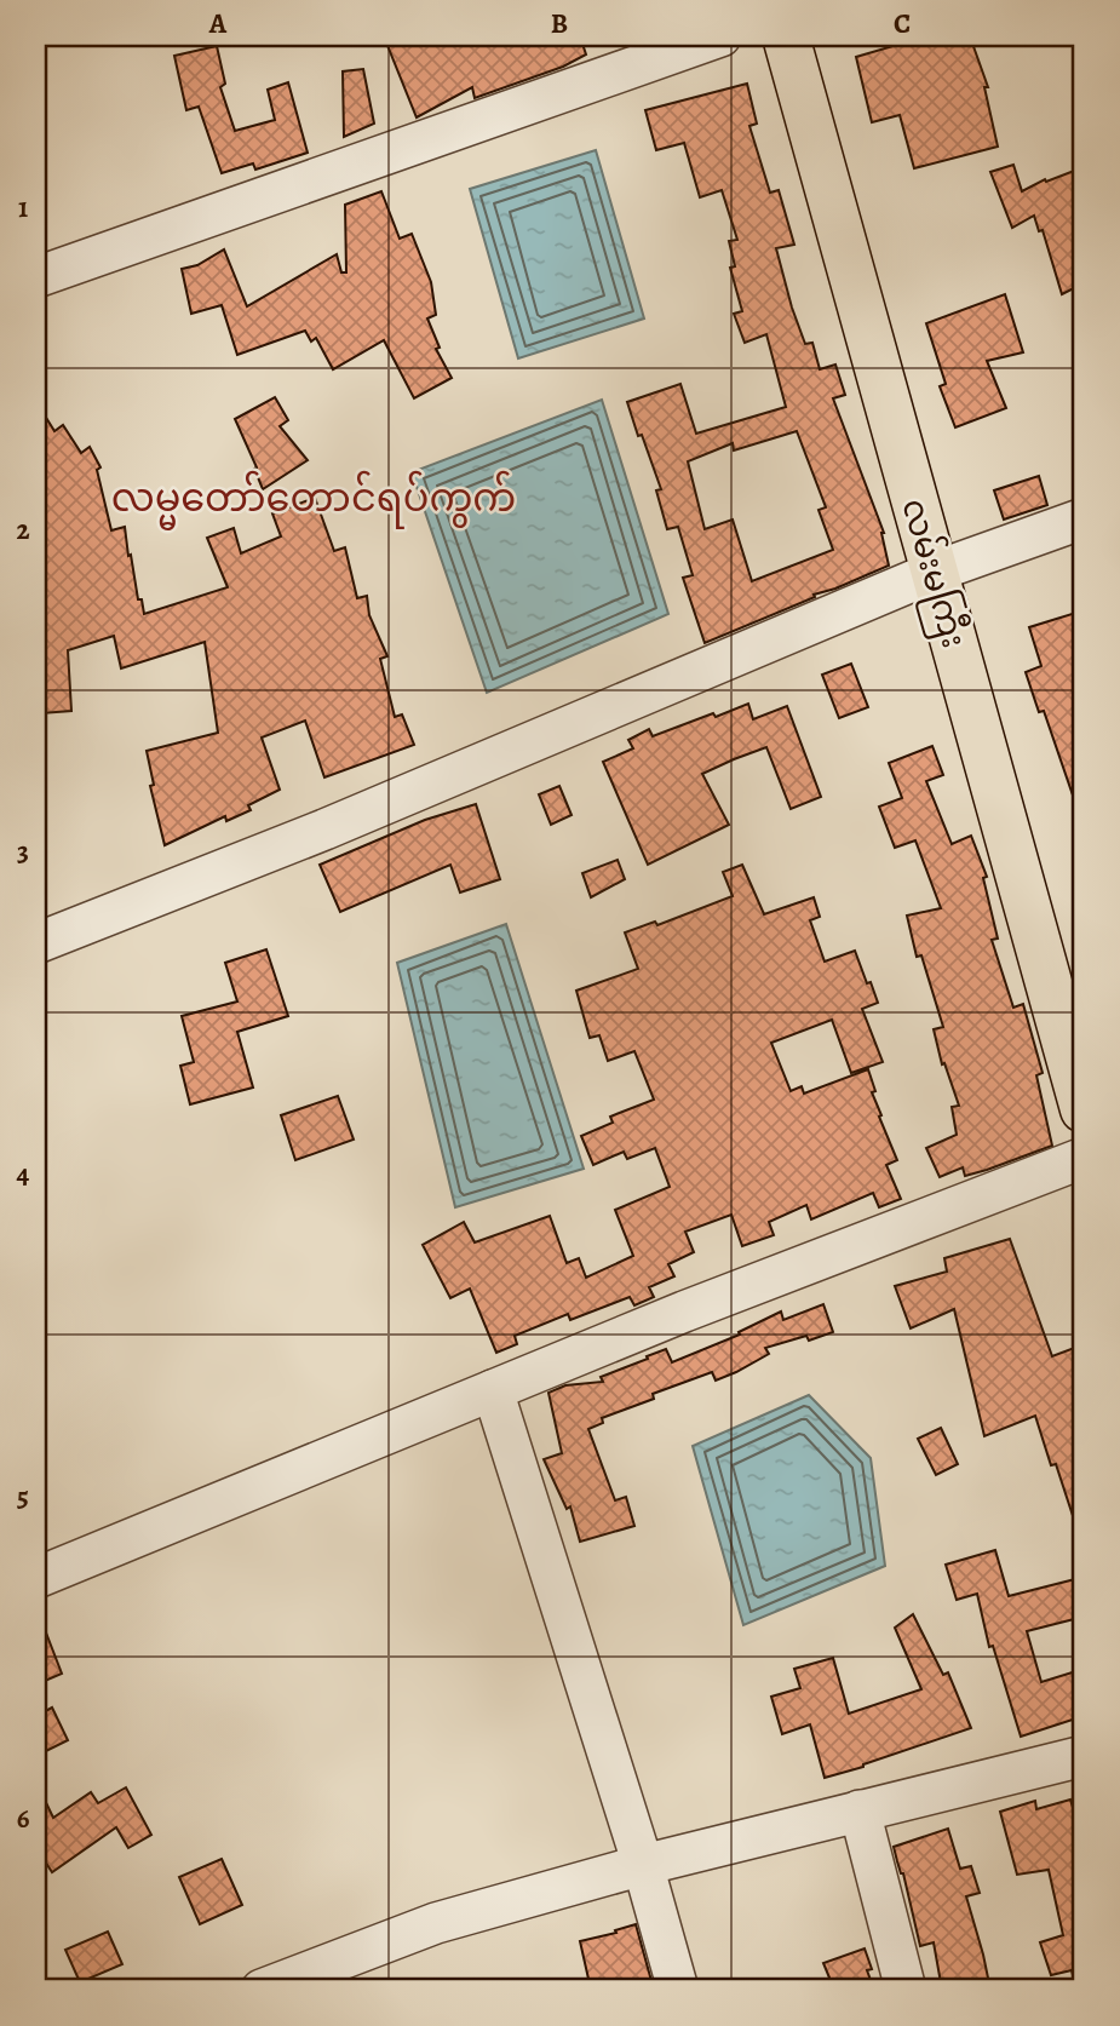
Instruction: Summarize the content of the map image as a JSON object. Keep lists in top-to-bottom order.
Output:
{
  "streets": {
    "main road": ["လမ်းမကြီး"]
  },
  "districts": ["လမ္မတော်တောင်ရပ်ကွက်"],
  "grid": {
    "columns": ["A", "B", "C"],
    "rows": [
      "1",
      "2",
      "3",
      "4",
      "5",
      "6"
    ]
  }
}
